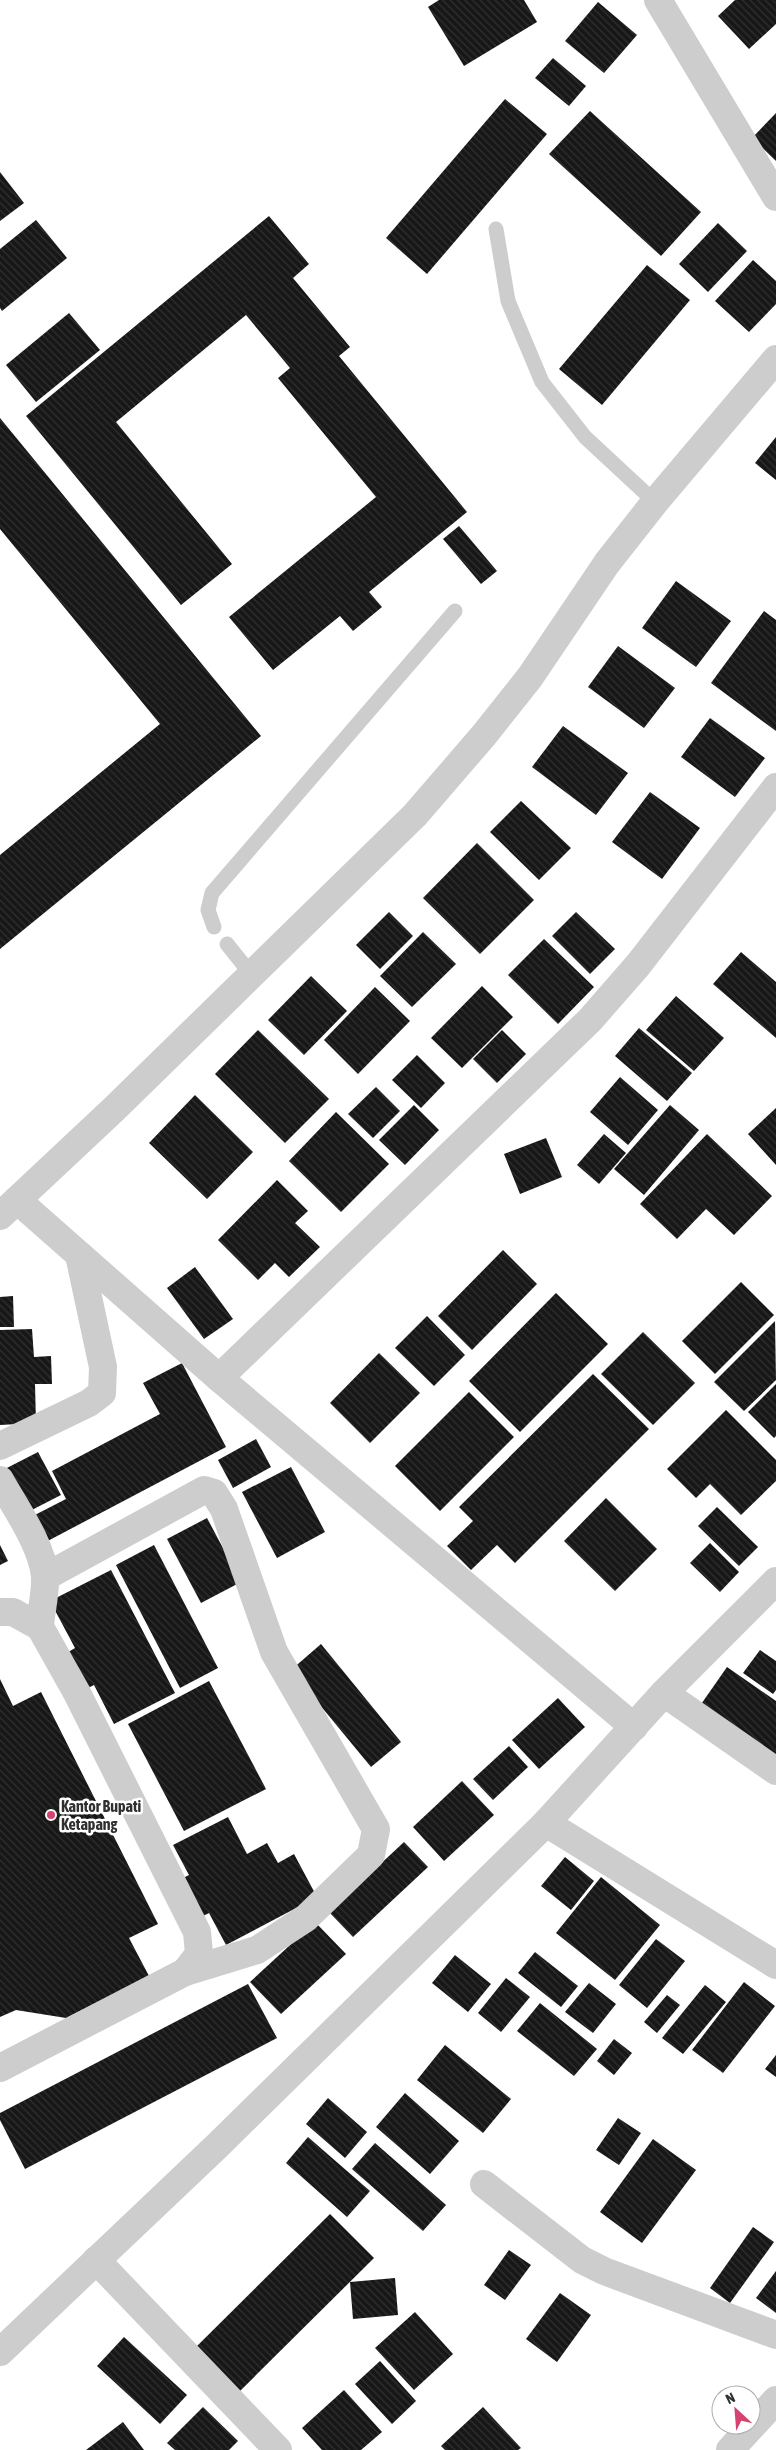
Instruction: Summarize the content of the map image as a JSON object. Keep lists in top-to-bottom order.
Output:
{
  "places": ["Kantor Bupati Ketapang"],
  "north": "top left"
}
